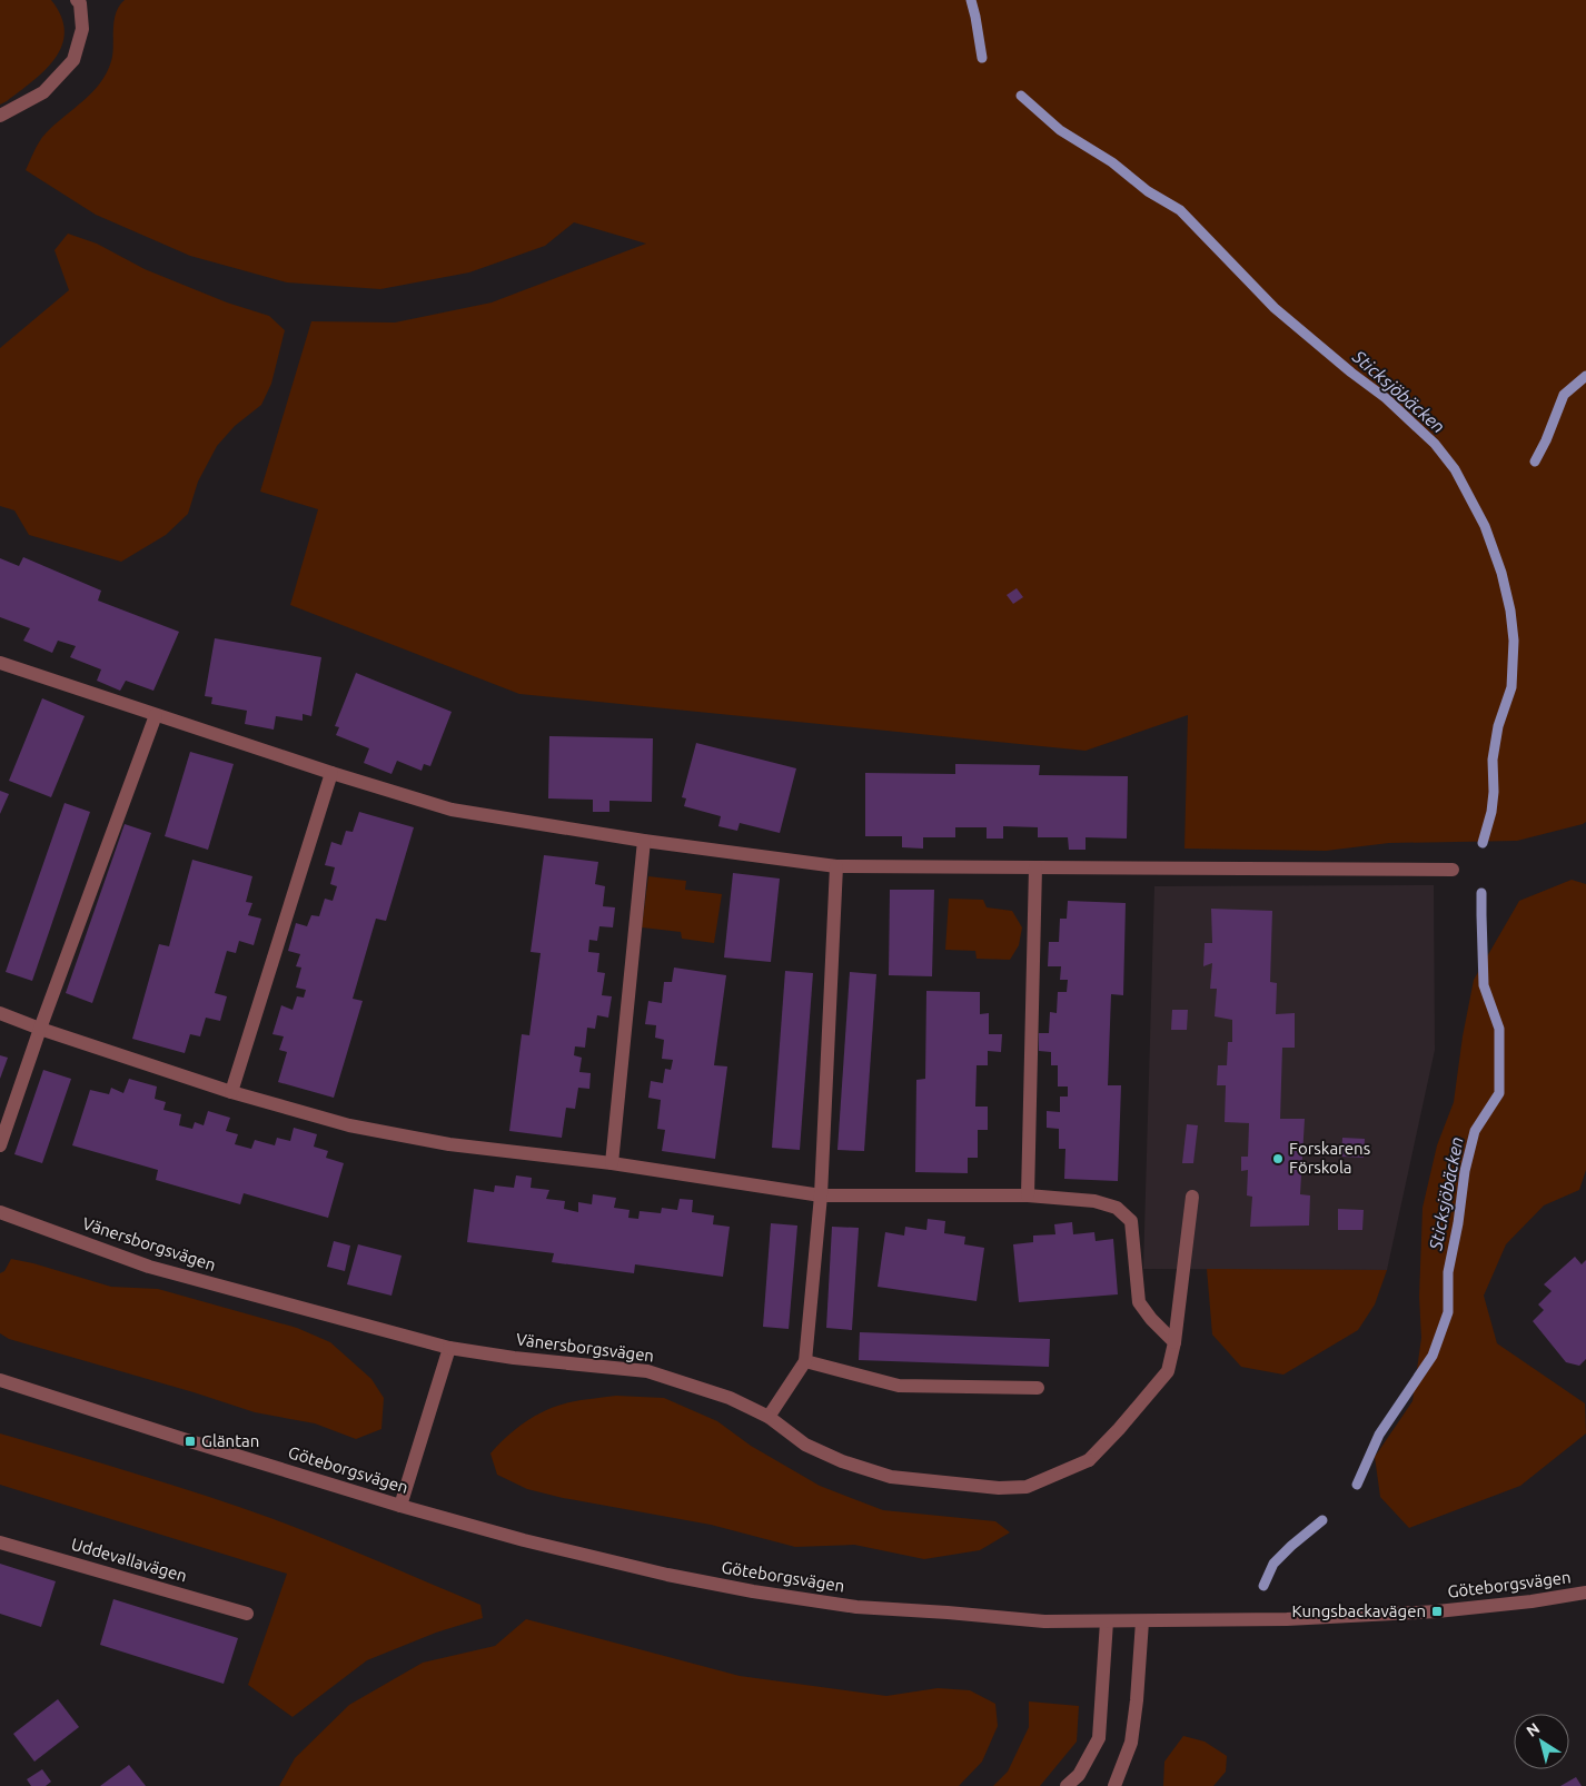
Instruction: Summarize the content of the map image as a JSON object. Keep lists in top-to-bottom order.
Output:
{
  "streets": {
    "street": ["Vänersborgsvägen", "Göteborgsvägen", "Uddevallavägen"]
  },
  "water": ["Sticksjöbäcken"],
  "places": {
    "other": ["Forskarens Förskola"],
    "transit": ["Gläntan", "Kungsbackavägen"]
  },
  "north": "top left"
}
